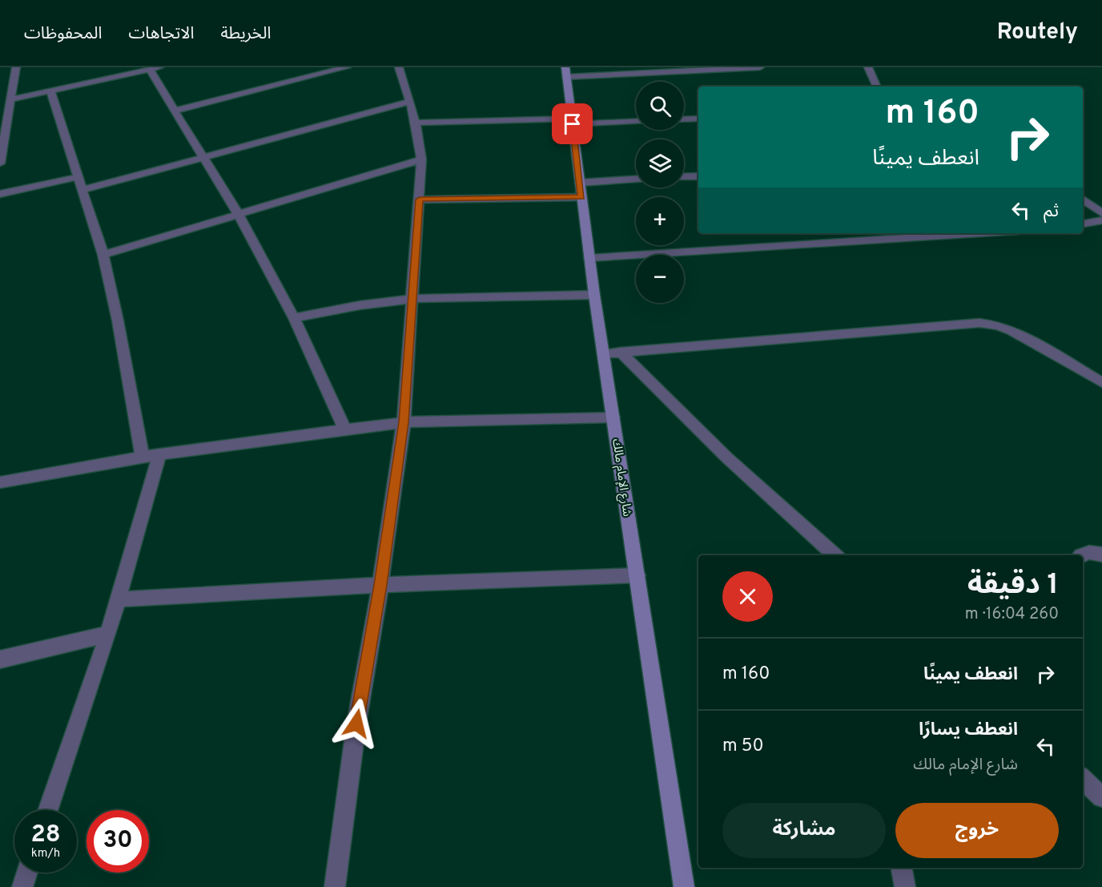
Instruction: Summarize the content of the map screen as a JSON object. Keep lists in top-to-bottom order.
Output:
{
  "streets": {
    "street": ["شارع الإمام مالك"]
  },
  "page": {
    "header": "Routely",
    "nav": ["الخريطة", "الاتجاهات", "المحفوظات"],
    "map_buttons": ["+", "−"],
    "turn": ["160 m", "انعطف يمينًا"],
    "then": "ثم",
    "heading": ["1 دقيقة", "260 m · 16:04"],
    "list": [
      {
        "name": "انعطف يمينًا",
        "value": "160 m"
      },
      {
        "name": "انعطف يسارًا",
        "note": "شارع الإمام مالك",
        "value": "50 m"
      }
    ],
    "buttons": ["خروج", "مشاركة"],
    "speed": "28 km/h",
    "limit": "30"
  }
}
